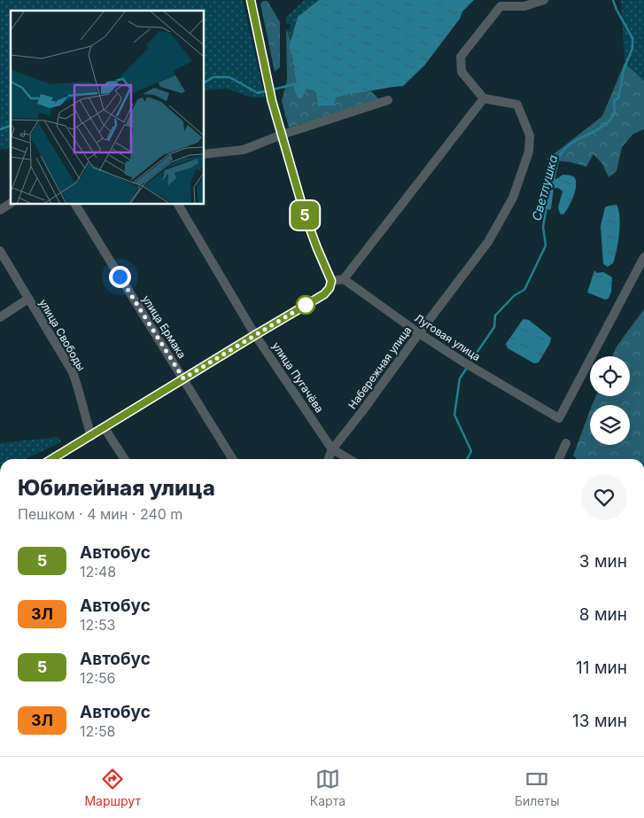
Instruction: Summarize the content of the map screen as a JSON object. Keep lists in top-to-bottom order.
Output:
{
  "streets": {
    "street": [
      "улица Ермака",
      "улица Свободы",
      "Луговая улица",
      "Набережная улица",
      "улица Пугачёва"
    ]
  },
  "crossings": [
    ["Луговая улица", "Набережная улица"],
    ["Набережная улица", "улица Пугачёва"]
  ],
  "water": ["Светлушка"],
  "lines": ["bus line 5"],
  "page": {
    "on_map": "5",
    "heading": ["Юбилейная улица", "Пешком · 4 мин · 240 m"],
    "list": [
      {
        "mark": "5",
        "name": "Автобус",
        "note": "12:48",
        "value": "3 мин"
      },
      {
        "mark": "3Л",
        "name": "Автобус",
        "note": "12:53",
        "value": "8 мин"
      },
      {
        "mark": "5",
        "name": "Автобус",
        "note": "12:56",
        "value": "11 мин"
      },
      {
        "mark": "3Л",
        "name": "Автобус",
        "note": "12:58",
        "value": "13 мин"
      }
    ],
    "tabs": ["Маршрут", "Карта", "Билеты"]
  }
}
